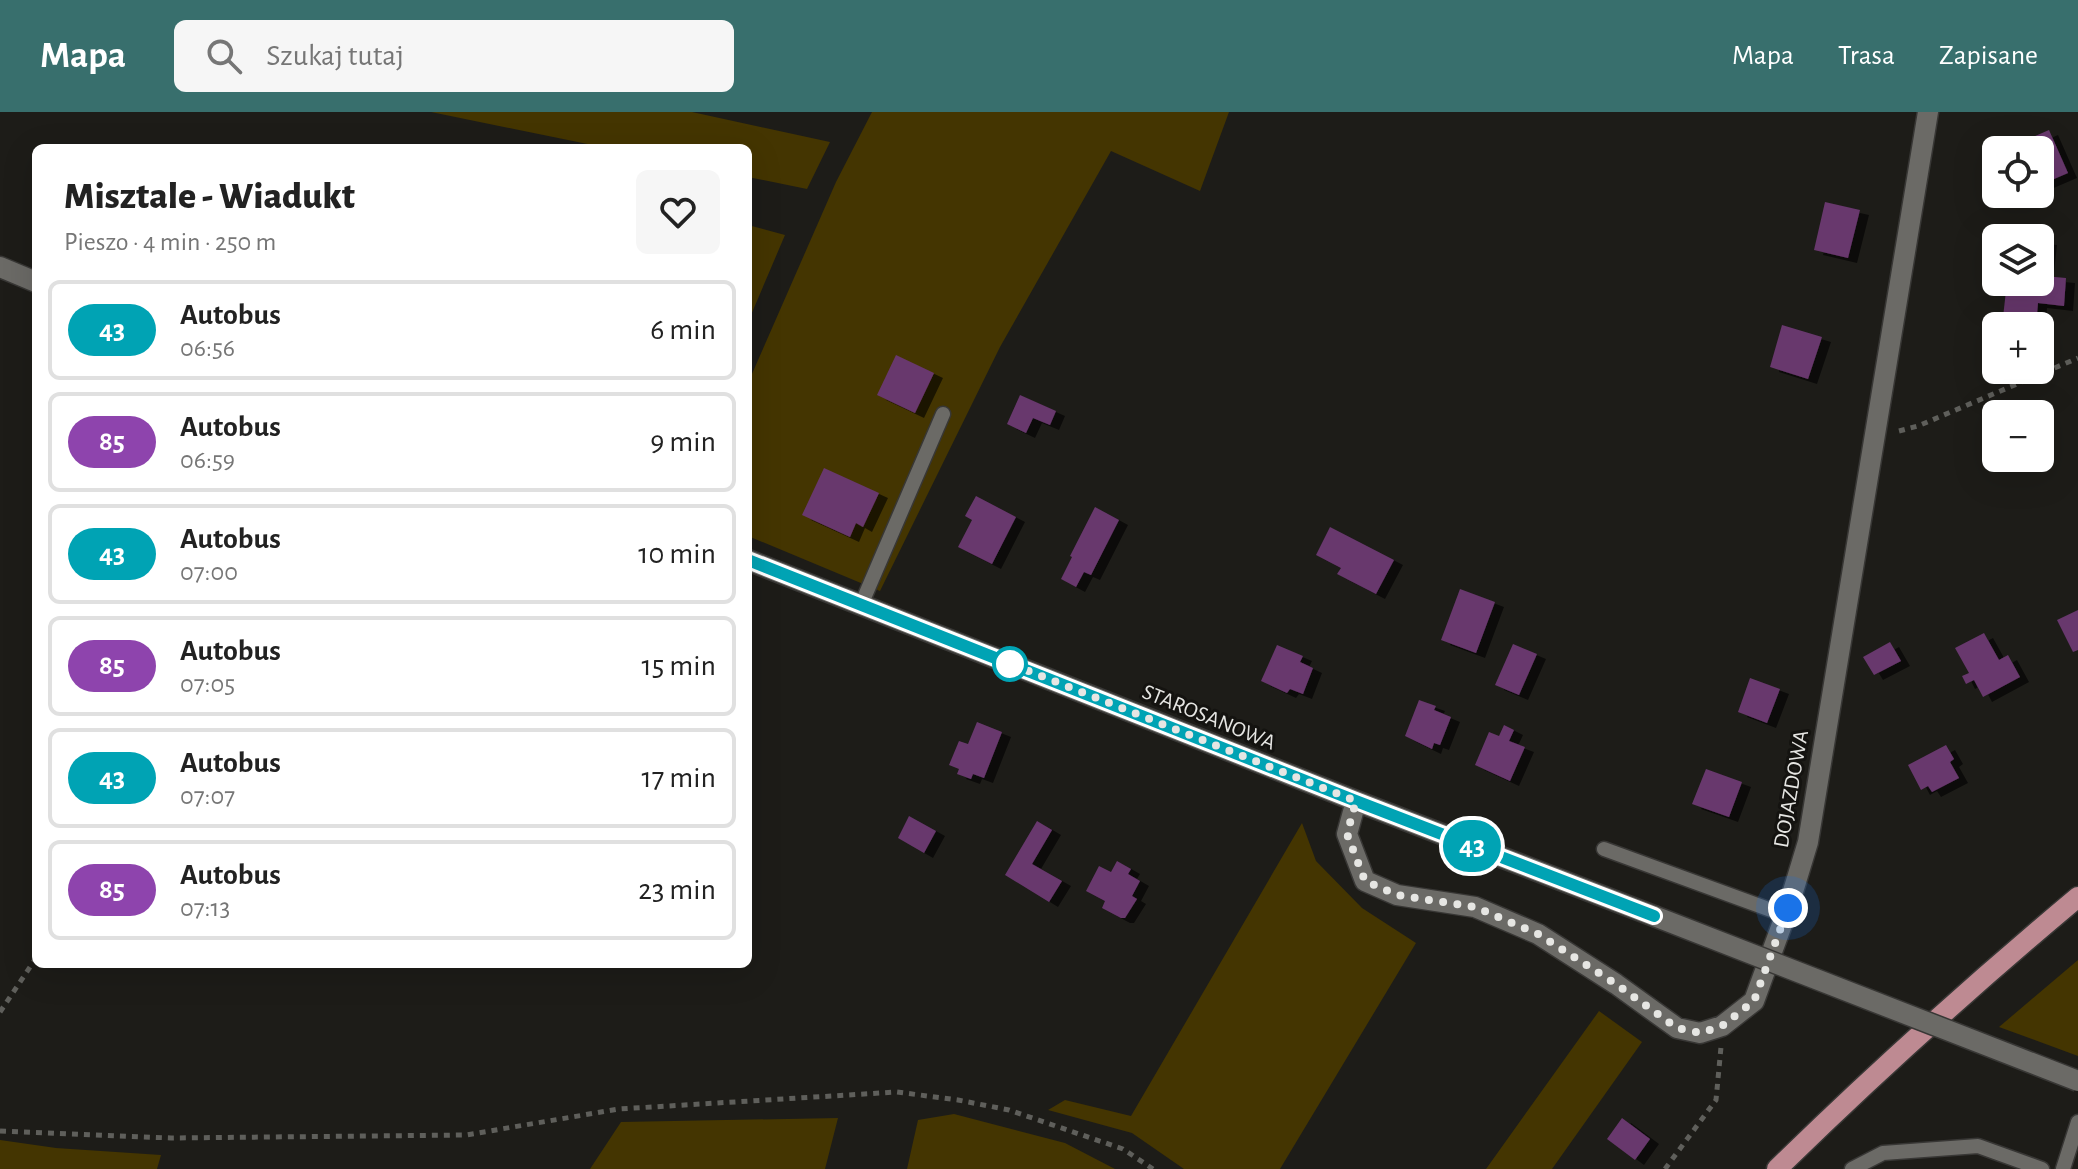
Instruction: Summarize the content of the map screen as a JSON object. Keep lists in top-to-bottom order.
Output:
{
  "streets": {
    "street": ["STAROSANOWA", "DOJAZDOWA"]
  },
  "lines": ["bus line 43"],
  "page": {
    "header": "Mapa",
    "search": "Szukaj tutaj",
    "nav": ["Mapa", "Trasa", "Zapisane"],
    "on_map": "43",
    "map_buttons": ["+", "−"],
    "heading": ["Misztale - Wiadukt", "Pieszo · 4 min · 250 m"],
    "list": [
      {
        "mark": "43",
        "name": "Autobus",
        "note": "06:56",
        "value": "6 min"
      },
      {
        "mark": "85",
        "name": "Autobus",
        "note": "06:59",
        "value": "9 min"
      },
      {
        "mark": "43",
        "name": "Autobus",
        "note": "07:00",
        "value": "10 min"
      },
      {
        "mark": "85",
        "name": "Autobus",
        "note": "07:05",
        "value": "15 min"
      },
      {
        "mark": "43",
        "name": "Autobus",
        "note": "07:07",
        "value": "17 min"
      },
      {
        "mark": "85",
        "name": "Autobus",
        "note": "07:13",
        "value": "23 min"
      }
    ]
  }
}
